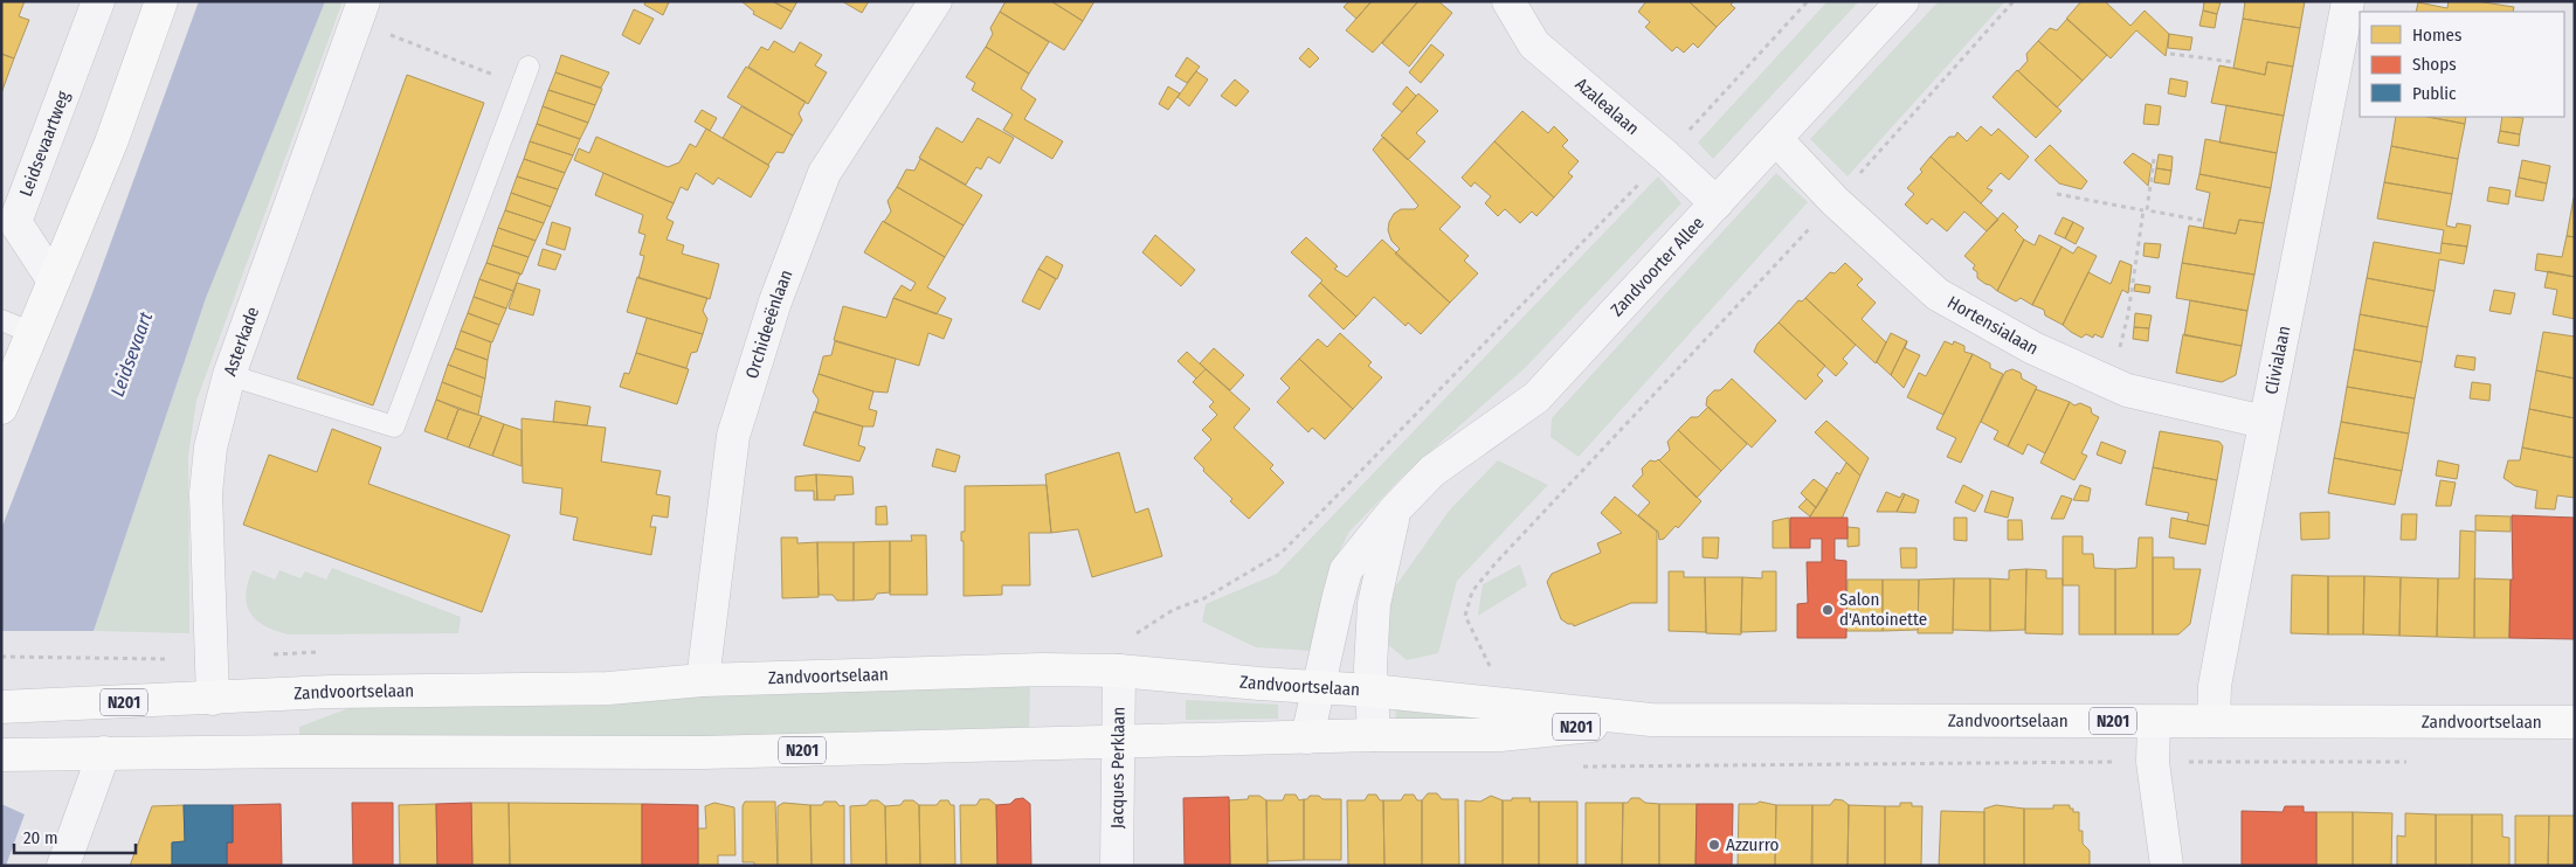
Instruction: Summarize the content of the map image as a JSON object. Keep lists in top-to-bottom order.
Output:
{
  "streets": {
    "main road": ["Zandvoortselaan", "N201"],
    "street": [
      "Azalealaan",
      "Leidsevaartweg",
      "Zandvoorter Allee",
      "Orchideeënlaan",
      "Hortensialaan",
      "Asterkade",
      "Clivialaan",
      "Jacques Perklaan"
    ]
  },
  "crossings": [
    ["Azalealaan", "Zandvoorter Allee"],
    ["Zandvoorter Allee", "Hortensialaan"],
    ["Zandvoorter Allee", "Zandvoortselaan"],
    ["Orchideeënlaan", "Zandvoortselaan"],
    ["Hortensialaan", "Clivialaan"],
    ["Asterkade", "Zandvoortselaan"],
    ["Clivialaan", "Zandvoortselaan"],
    ["Zandvoortselaan", "Jacques Perklaan"]
  ],
  "water": ["Leidsevaart"],
  "places": ["Salon d'Antoinette", "Azzurro"],
  "legend": ["Homes", "Shops", "Public"],
  "scale_bar": "20 m"
}
